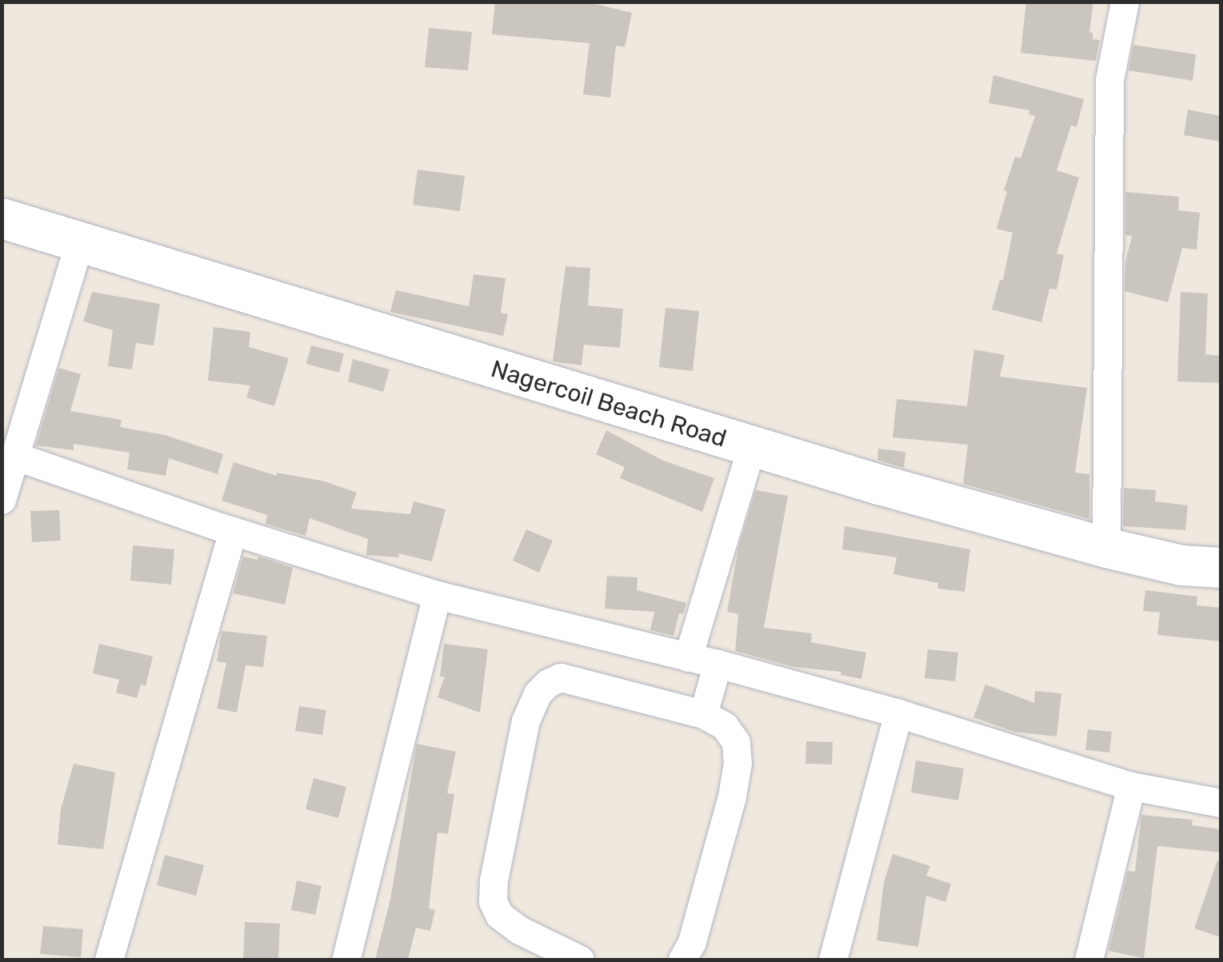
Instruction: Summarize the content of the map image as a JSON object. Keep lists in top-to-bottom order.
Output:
{
  "streets": {
    "main road": ["Nagercoil Beach Road"]
  }
}
